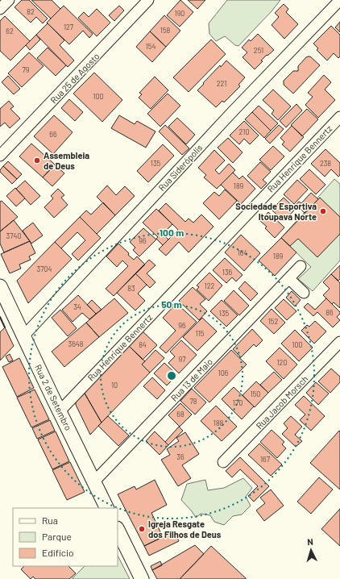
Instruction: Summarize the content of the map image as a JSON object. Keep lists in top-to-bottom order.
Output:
{
  "streets": {
    "main road": ["Rua 2 de Setembro"],
    "street": [
      "Rua 25 de Agosto",
      "Rua Henrique Bennertz",
      "Rua Siderópolis",
      "Rua 13 de Maio",
      "Rua Jacob Morsch"
    ]
  },
  "crossings": [
    ["Rua Henrique Bennertz", "Rua 2 de Setembro"],
    ["Rua Siderópolis", "Rua 2 de Setembro"],
    ["Rua 13 de Maio", "Rua 2 de Setembro"]
  ],
  "places": ["Assembleia de Deus", "Sociedade Esportiva Itoupava Norte", "Igreja Resgate dos Filhos de Deus"],
  "house_numbers": [
    "82",
    "190",
    "127",
    "158",
    "62",
    "154",
    "251",
    "79",
    "221",
    "100",
    "210",
    "66",
    "135",
    "238",
    "189",
    "3740",
    "96",
    "164",
    "189",
    "3704",
    "136",
    "122",
    "83",
    "34",
    "86",
    "135",
    "152",
    "96",
    "115",
    "3648",
    "84",
    "100",
    "97",
    "120",
    "106",
    "10",
    "150",
    "78",
    "170",
    "68",
    "188",
    "36",
    "167"
  ],
  "legend": ["Rua", "Parque", "Edifício"],
  "north": "top",
  "rings": ["100 m", "50 m"]
}
